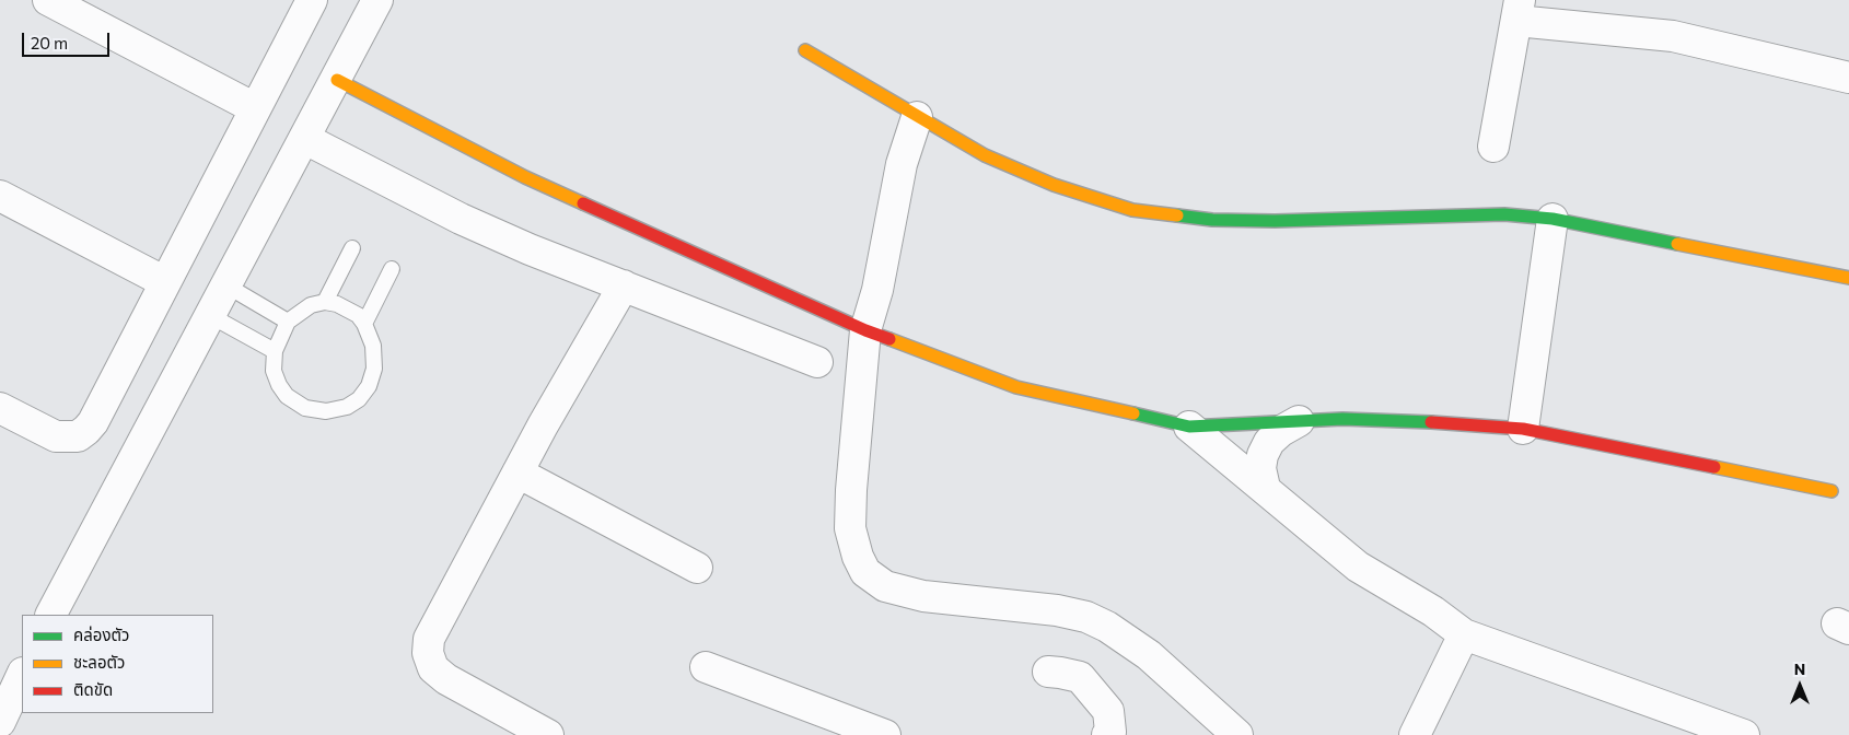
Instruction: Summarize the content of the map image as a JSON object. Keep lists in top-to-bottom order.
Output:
{
  "legend": ["คล่องตัว", "ชะลอตัว", "ติดขัด"],
  "scale_bar": "20 m",
  "north": "top"
}
